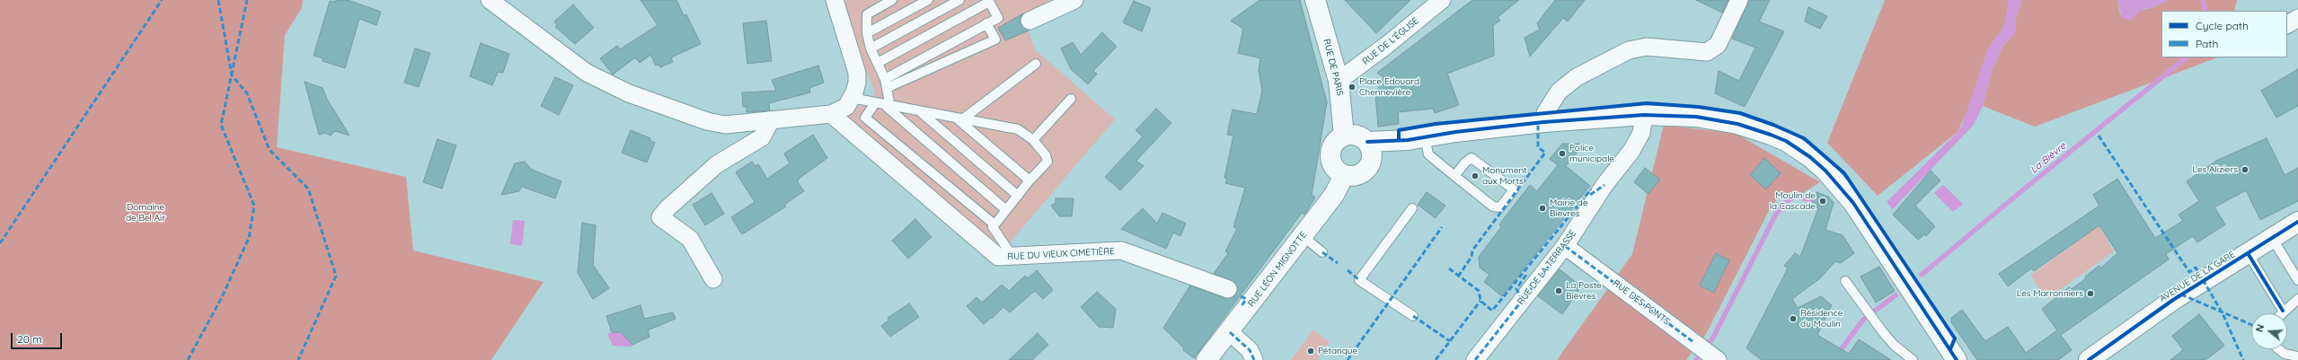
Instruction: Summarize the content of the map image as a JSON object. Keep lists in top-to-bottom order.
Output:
{
  "streets": {
    "street": [
      "RUE DE L'ÉGLISE",
      "RUE DE PARIS",
      "RUE DU VIEUX CIMETIÈRE",
      "RUE DE LA TERRASSE",
      "RUE LÉON MIGNOTTE",
      "AVENUE DE LA GARE",
      "RUE DES PONTS"
    ]
  },
  "crossings": [
    ["RUE DE L'ÉGLISE", "RUE DE PARIS"],
    ["RUE DE PARIS", "RUE LÉON MIGNOTTE"],
    ["RUE DE LA TERRASSE", "RUE DES PONTS"]
  ],
  "water": ["La Bièvre"],
  "parks": ["Domaine de Bel Air"],
  "places": [
    "Place Edouard Chennevière",
    "Police municipale",
    "Les Aliziers",
    "Monument aux Morts",
    "Moulin de la Cascade",
    "Mairie de Bievres",
    "La Poste Bièvres",
    "Les Marronniers",
    "Résidence du Moulin",
    "Pétanque"
  ],
  "legend": ["Cycle path", "Path"],
  "scale_bar": "20 m",
  "north": "left"
}
